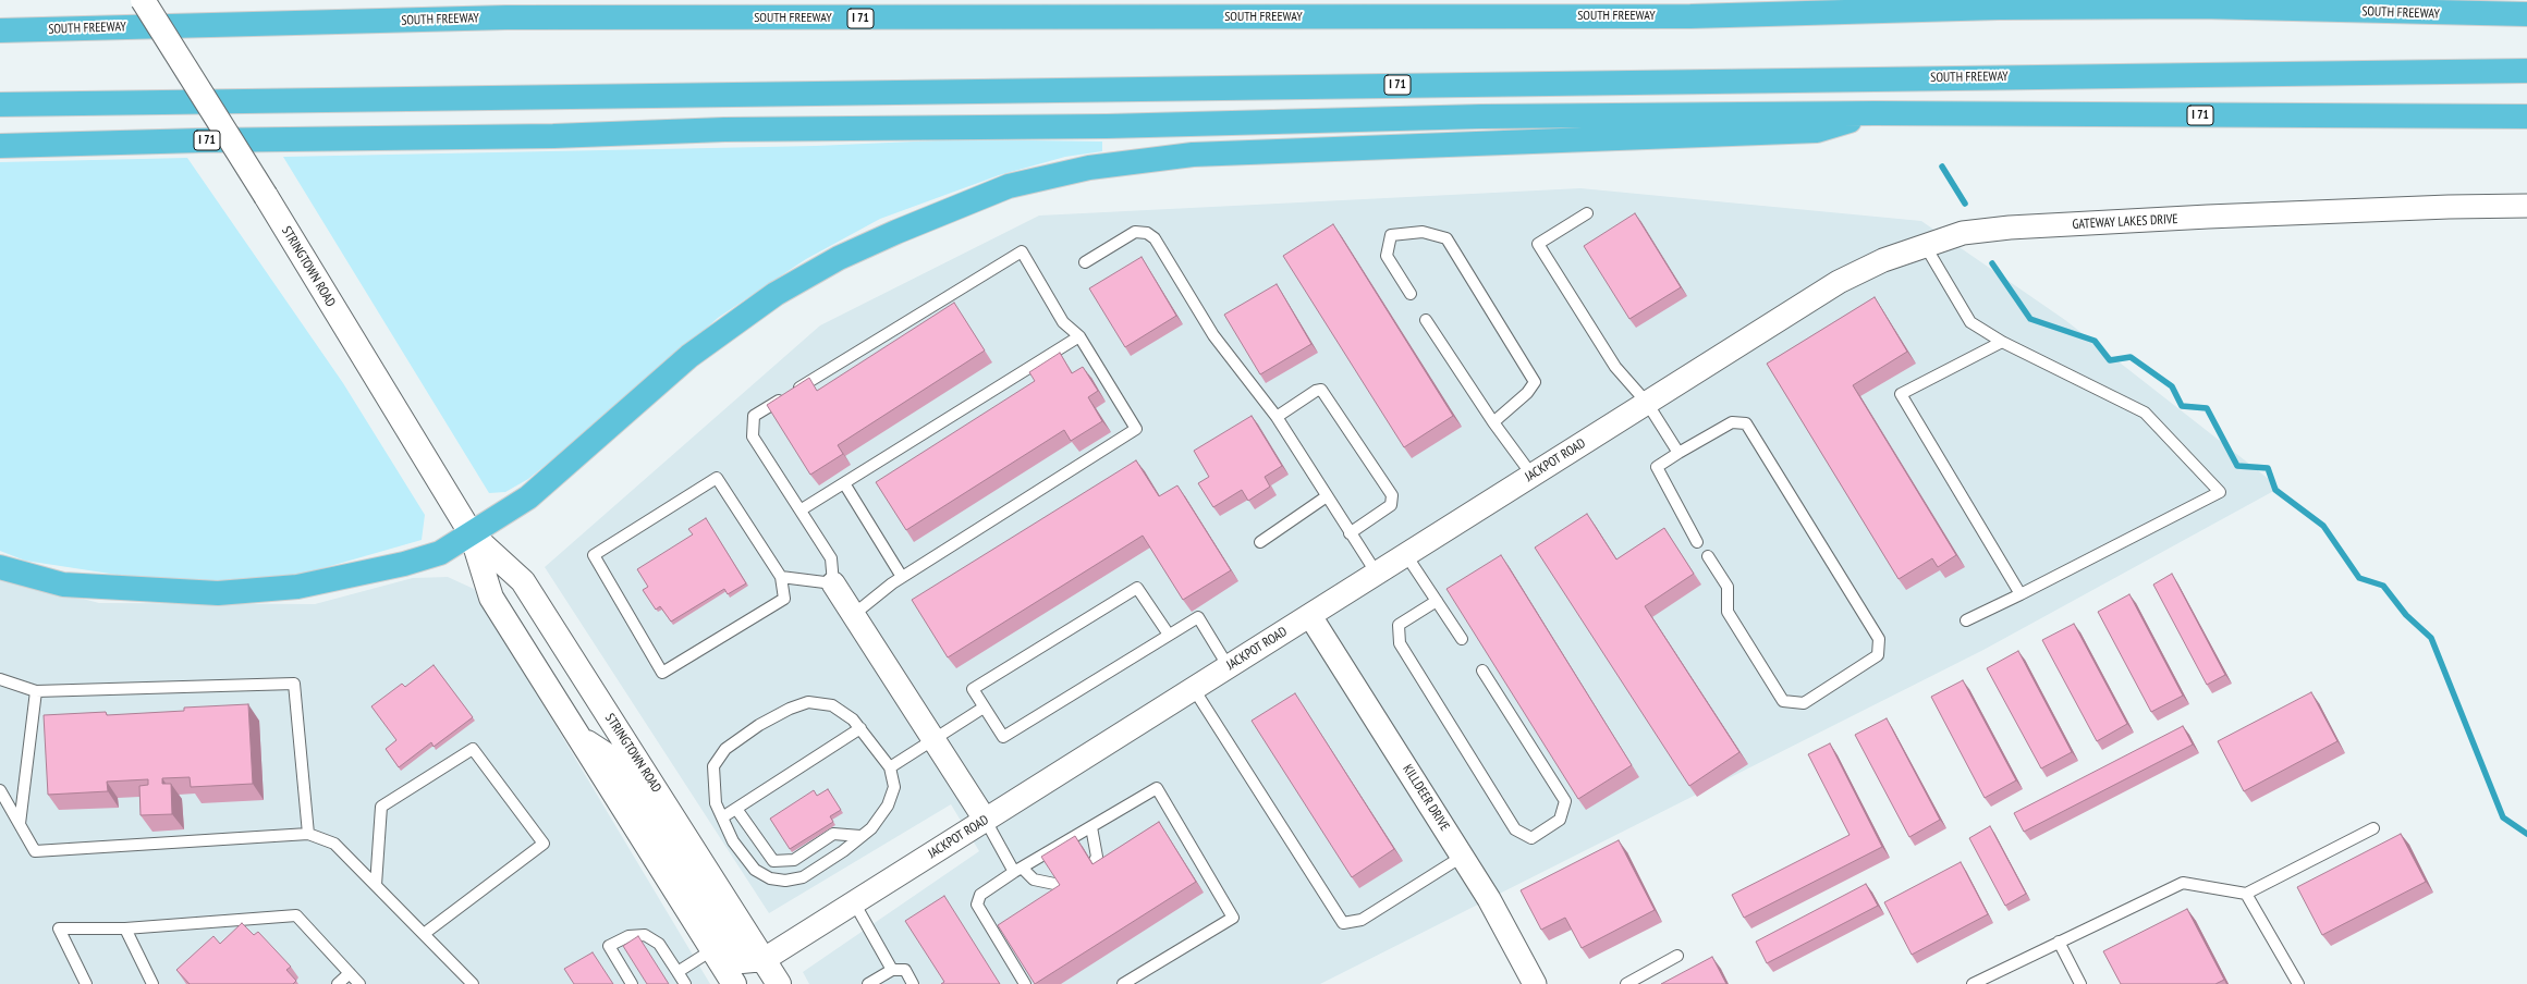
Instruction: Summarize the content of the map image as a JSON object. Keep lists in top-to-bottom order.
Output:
{
  "streets": {
    "highway": ["SOUTH FREEWAY", "I 71"],
    "main road": ["STRINGTOWN ROAD"],
    "street": ["GATEWAY LAKES DRIVE", "JACKPOT ROAD", "KILLDEER DRIVE"]
  },
  "crossings": [
    ["GATEWAY LAKES DRIVE", "JACKPOT ROAD"],
    ["STRINGTOWN ROAD", "JACKPOT ROAD"],
    ["JACKPOT ROAD", "KILLDEER DRIVE"]
  ]
}
